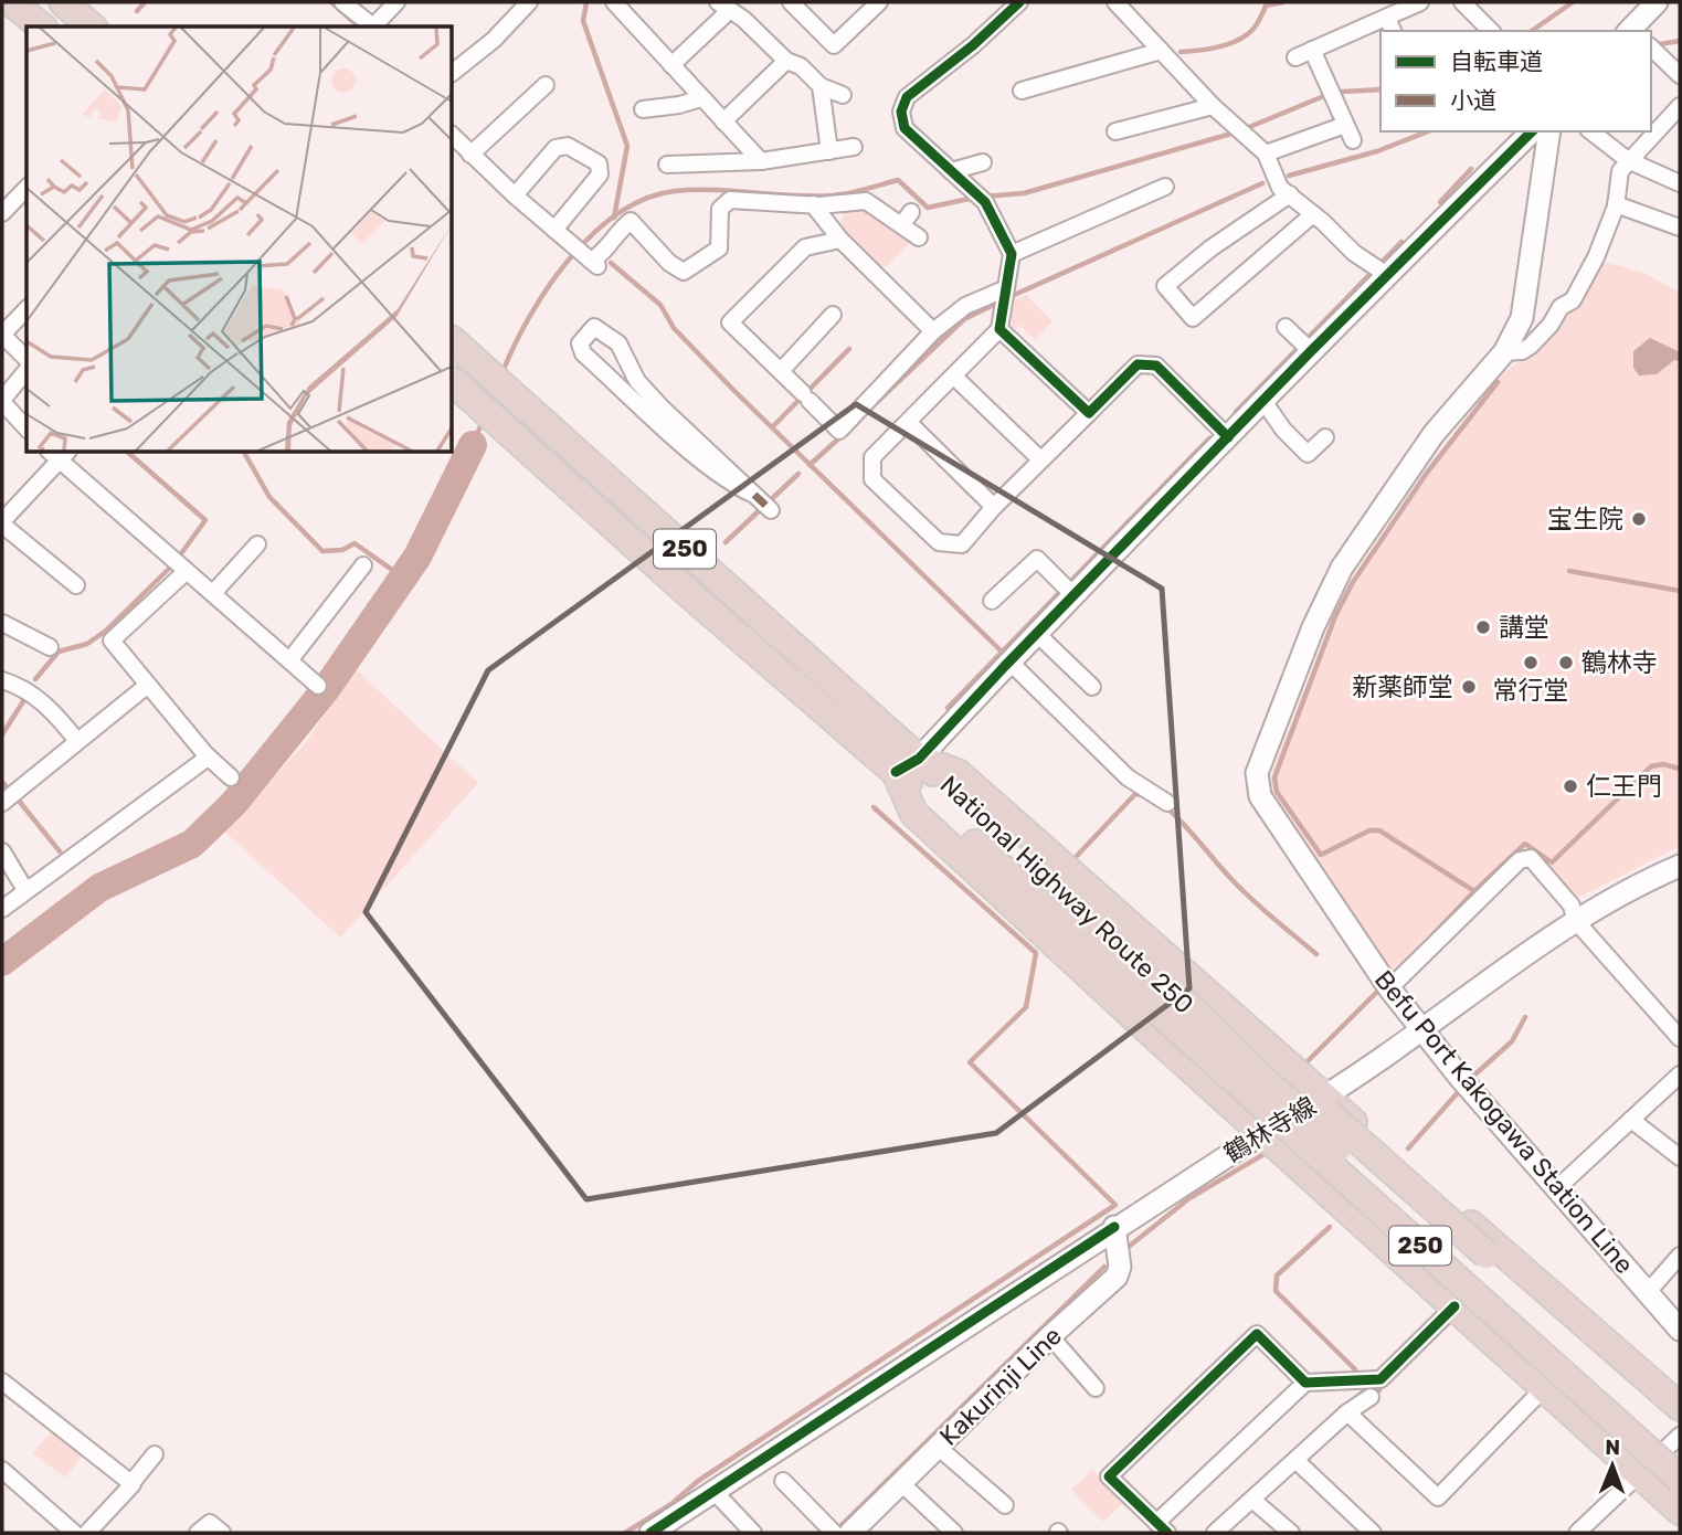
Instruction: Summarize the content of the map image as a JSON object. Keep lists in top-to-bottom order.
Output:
{
  "streets": {
    "highway": ["250", "National Highway Route 250"],
    "main road": ["Befu Port Kakogawa Station Line", "鶴林寺線", "Kakurinji Line"]
  },
  "crossings": [
    ["250", "National Highway Route 250"],
    ["250", "鶴林寺線"],
    ["Befu Port Kakogawa Station Line", "鶴林寺線"],
    ["鶴林寺線", "Kakurinji Line"]
  ],
  "places": [
    "宝生院",
    "講堂",
    "常行堂",
    "鶴林寺",
    "新薬師堂",
    "仁王門"
  ],
  "legend": ["自転車道", "小道"],
  "north": "top"
}
